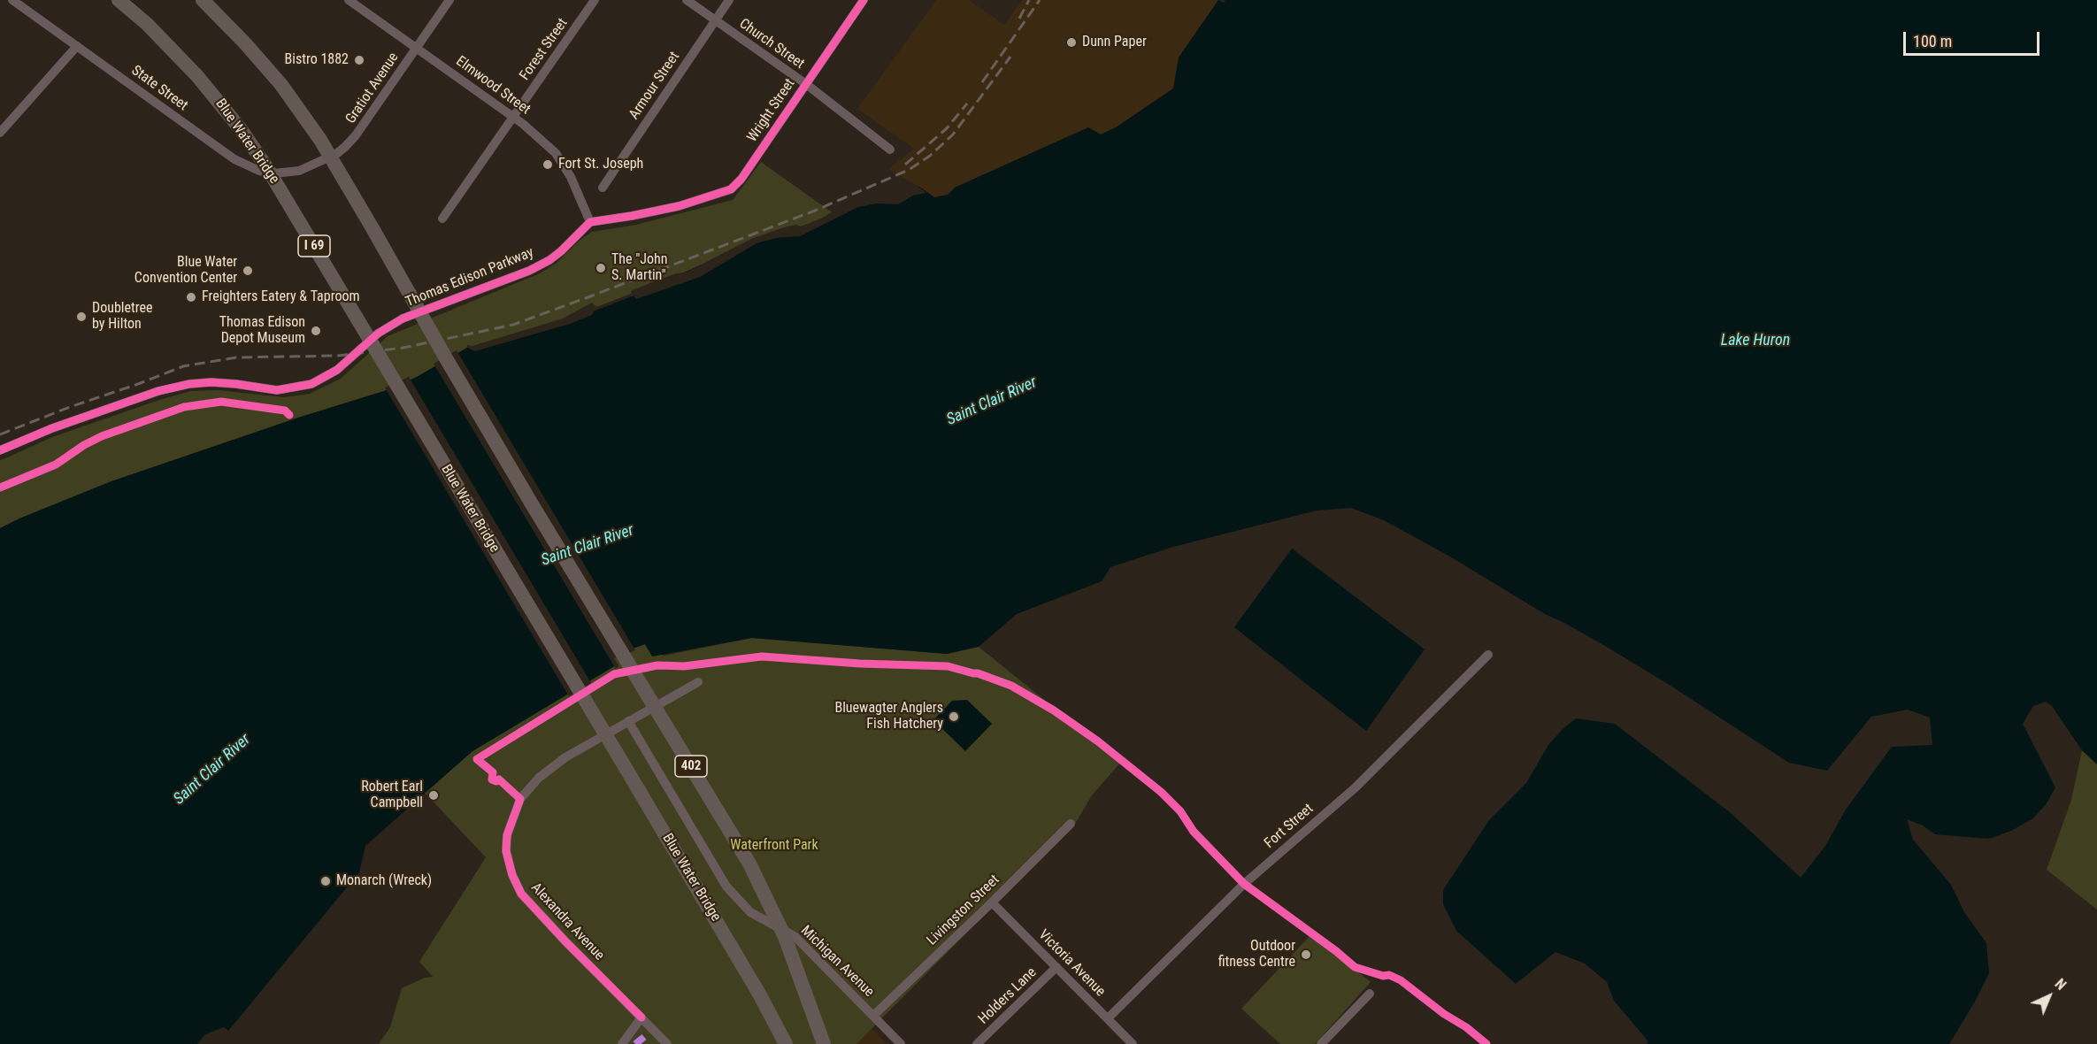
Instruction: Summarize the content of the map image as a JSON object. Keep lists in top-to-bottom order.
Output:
{
  "streets": {
    "highway": ["Blue Water Bridge", "I 69", "402"],
    "street": [
      "Church Street",
      "Forest Street",
      "Elmwood Street",
      "Armour Street",
      "State Street",
      "Gratiot Avenue",
      "Wright Street",
      "Thomas Edison Parkway",
      "Fort Street",
      "Livingston Street",
      "Alexandra Avenue",
      "Michigan Avenue",
      "Victoria Avenue",
      "Holders Lane"
    ]
  },
  "crossings": [
    ["Church Street", "Armour Street"],
    ["Church Street", "Wright Street"],
    ["Forest Street", "Elmwood Street"],
    ["Elmwood Street", "Gratiot Avenue"],
    ["Elmwood Street", "Wright Street"],
    ["Elmwood Street", "Thomas Edison Parkway"],
    ["State Street", "Gratiot Avenue"],
    ["Wright Street", "Thomas Edison Parkway"],
    ["Fort Street", "Victoria Avenue"],
    ["Livingston Street", "Michigan Avenue"],
    ["Livingston Street", "Victoria Avenue"],
    ["Alexandra Avenue", "Michigan Avenue"],
    ["Victoria Avenue", "Holders Lane"]
  ],
  "water": ["Lake Huron", "Saint Clair River"],
  "parks": ["Waterfront Park"],
  "places": [
    "Dunn Paper",
    "Bistro 1882",
    "Fort St. Joseph",
    "The \"John S. Martin\"",
    "Blue Water Convention Center",
    "Freighters Eatery & Taproom",
    "Doubletree by Hilton",
    "Thomas Edison Depot Museum",
    "Bluewagter Anglers Fish Hatchery",
    "Robert Earl Campbell",
    "Monarch (Wreck)",
    "Outdoor fitness Centre"
  ],
  "scale_bar": "100 m",
  "north": "top right"
}
